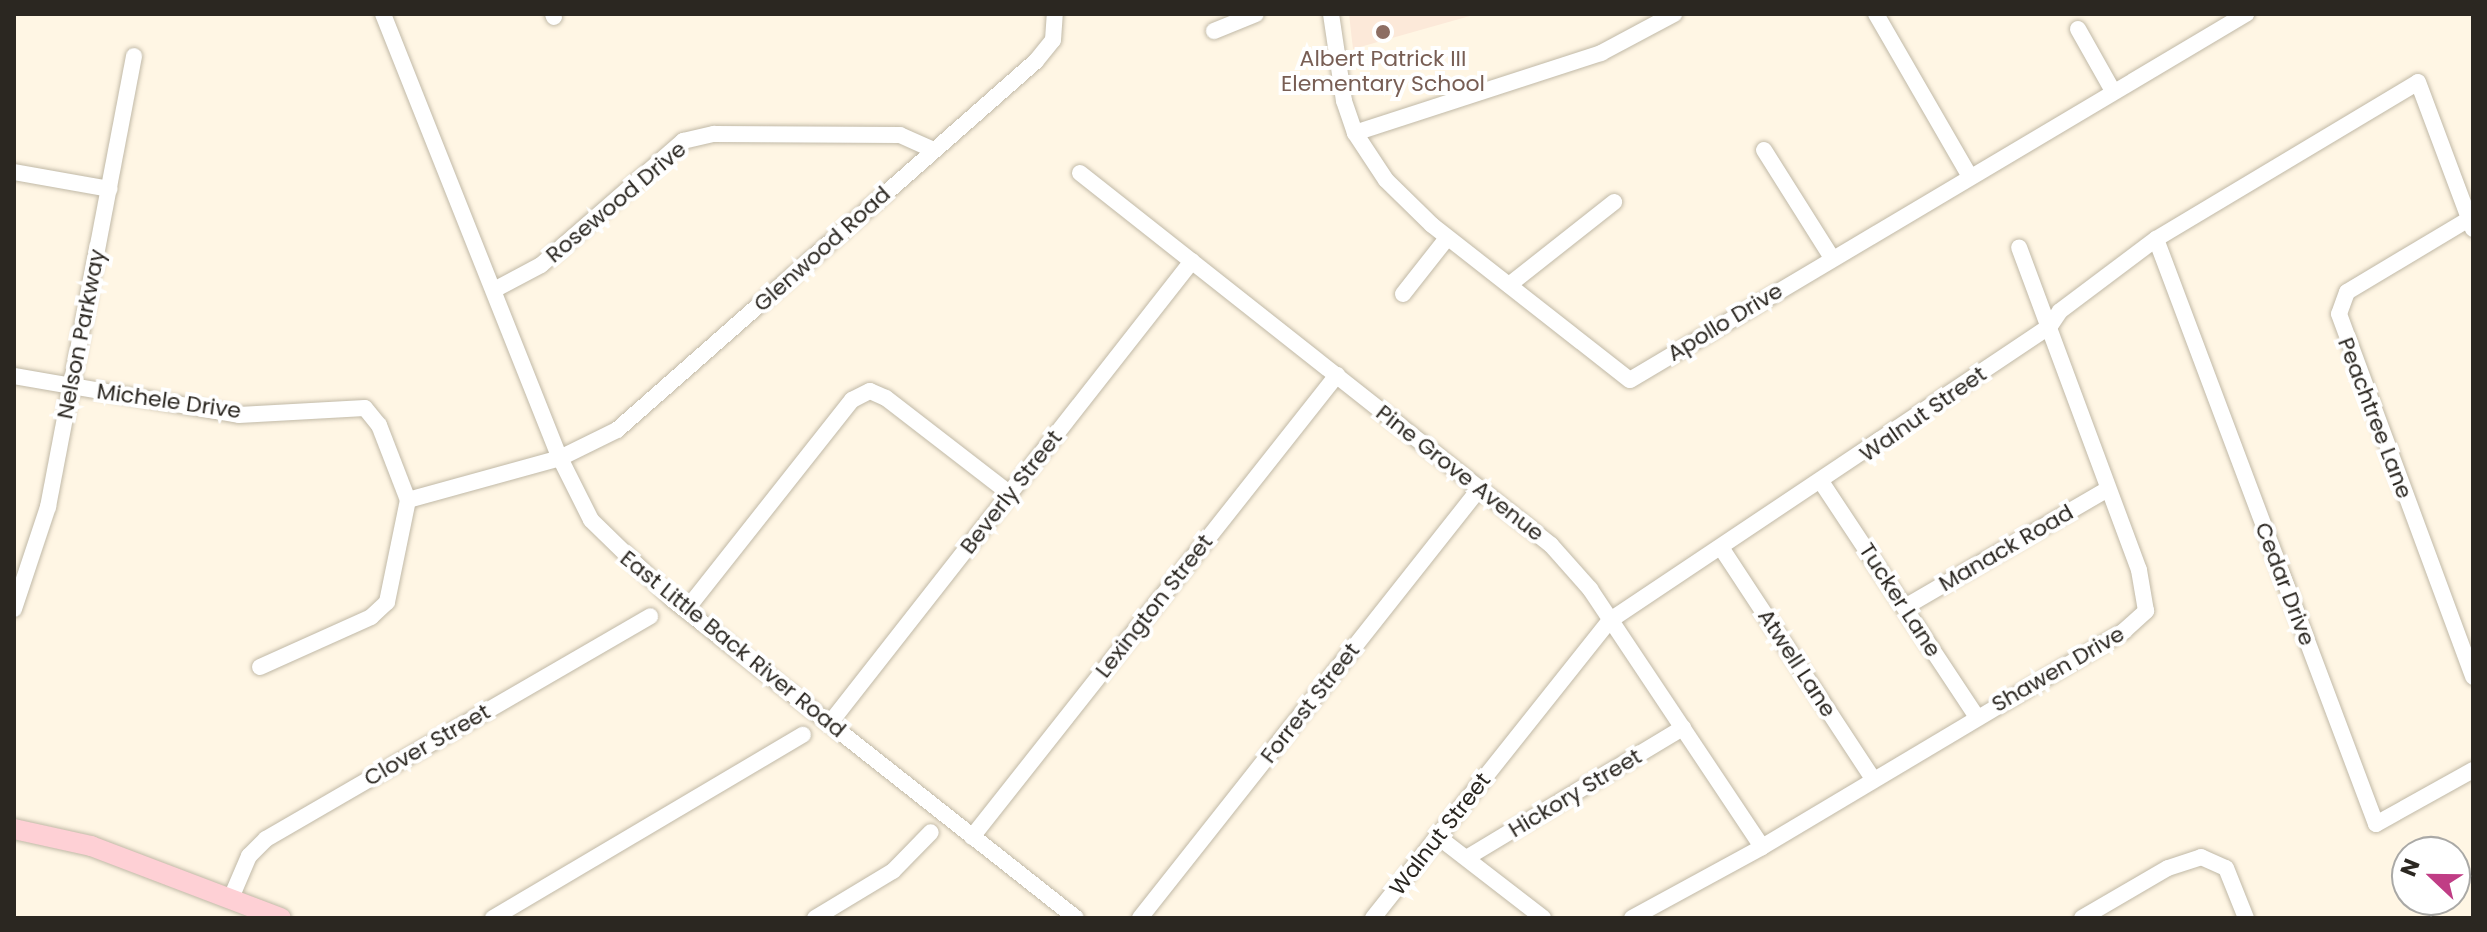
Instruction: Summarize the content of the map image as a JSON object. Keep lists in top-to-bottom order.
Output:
{
  "streets": {
    "street": [
      "Rosewood Drive",
      "Glenwood Road",
      "Apollo Drive",
      "Nelson Parkway",
      "Michele Drive",
      "Walnut Street",
      "Peachtree Lane",
      "Pine Grove Avenue",
      "Beverly Street",
      "Manack Road",
      "Cedar Drive",
      "Tucker Lane",
      "Lexington Street",
      "East Little Back River Road",
      "Atwell Lane",
      "Shawen Drive",
      "Forrest Street",
      "Clover Street",
      "Hickory Street"
    ]
  },
  "crossings": [
    ["Rosewood Drive", "Glenwood Road"],
    ["Rosewood Drive", "East Little Back River Road"],
    ["Glenwood Road", "Michele Drive"],
    ["Glenwood Road", "East Little Back River Road"],
    ["Nelson Parkway", "Michele Drive"],
    ["Walnut Street", "Peachtree Lane"],
    ["Walnut Street", "Pine Grove Avenue"],
    ["Walnut Street", "Cedar Drive"],
    ["Walnut Street", "Tucker Lane"],
    ["Walnut Street", "Atwell Lane"],
    ["Walnut Street", "Shawen Drive"],
    ["Pine Grove Avenue", "Beverly Street"],
    ["Pine Grove Avenue", "Lexington Street"],
    ["Pine Grove Avenue", "Shawen Drive"],
    ["Pine Grove Avenue", "Forrest Street"],
    ["Pine Grove Avenue", "Hickory Street"],
    ["Beverly Street", "East Little Back River Road"],
    ["Manack Road", "Tucker Lane"],
    ["Manack Road", "Shawen Drive"],
    ["Tucker Lane", "Shawen Drive"],
    ["Lexington Street", "East Little Back River Road"],
    ["Atwell Lane", "Shawen Drive"]
  ],
  "places": ["Albert Patrick III Elementary School"],
  "north": "left"
}
